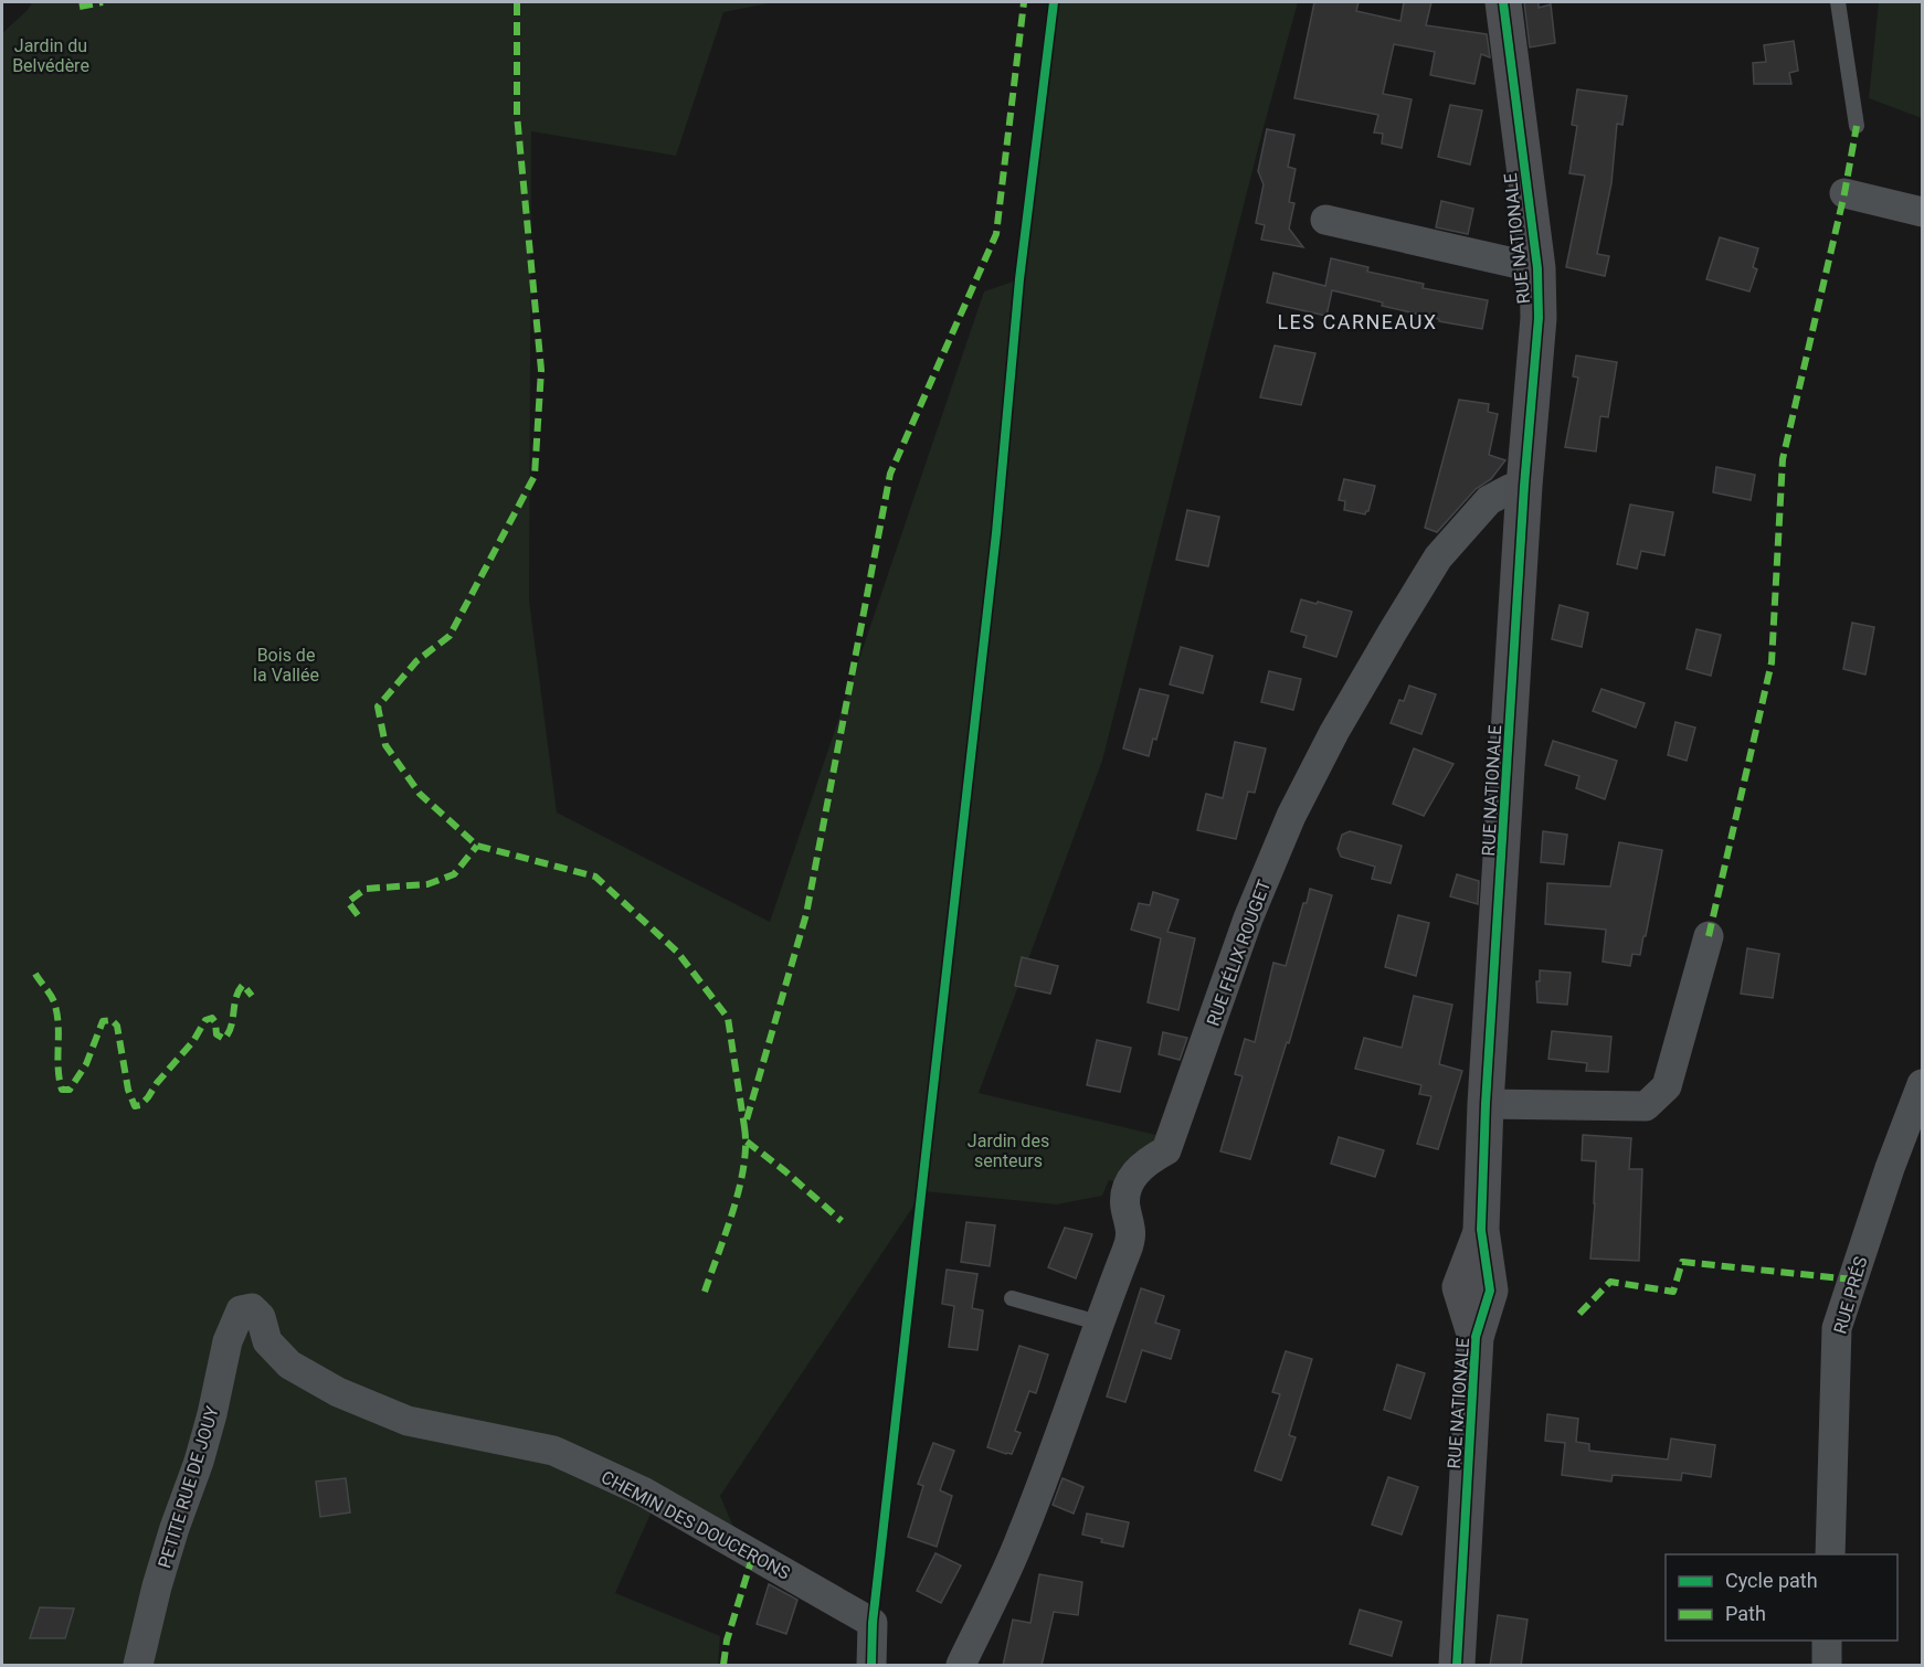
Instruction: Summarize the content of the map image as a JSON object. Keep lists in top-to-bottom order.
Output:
{
  "streets": {
    "street": [
      "RUE NATIONALE",
      "RUE FÉLIX ROUGET",
      "RUE PRÉS",
      "PETITE RUE DE JOUY",
      "CHEMIN DES DOUCERONS"
    ]
  },
  "crossings": [
    ["RUE NATIONALE", "RUE FÉLIX ROUGET"],
    ["PETITE RUE DE JOUY", "CHEMIN DES DOUCERONS"]
  ],
  "districts": ["LES CARNEAUX"],
  "parks": ["Jardin du Belvédère", "Bois de la Vallée", "Jardin des senteurs"],
  "legend": ["Cycle path", "Path"]
}
